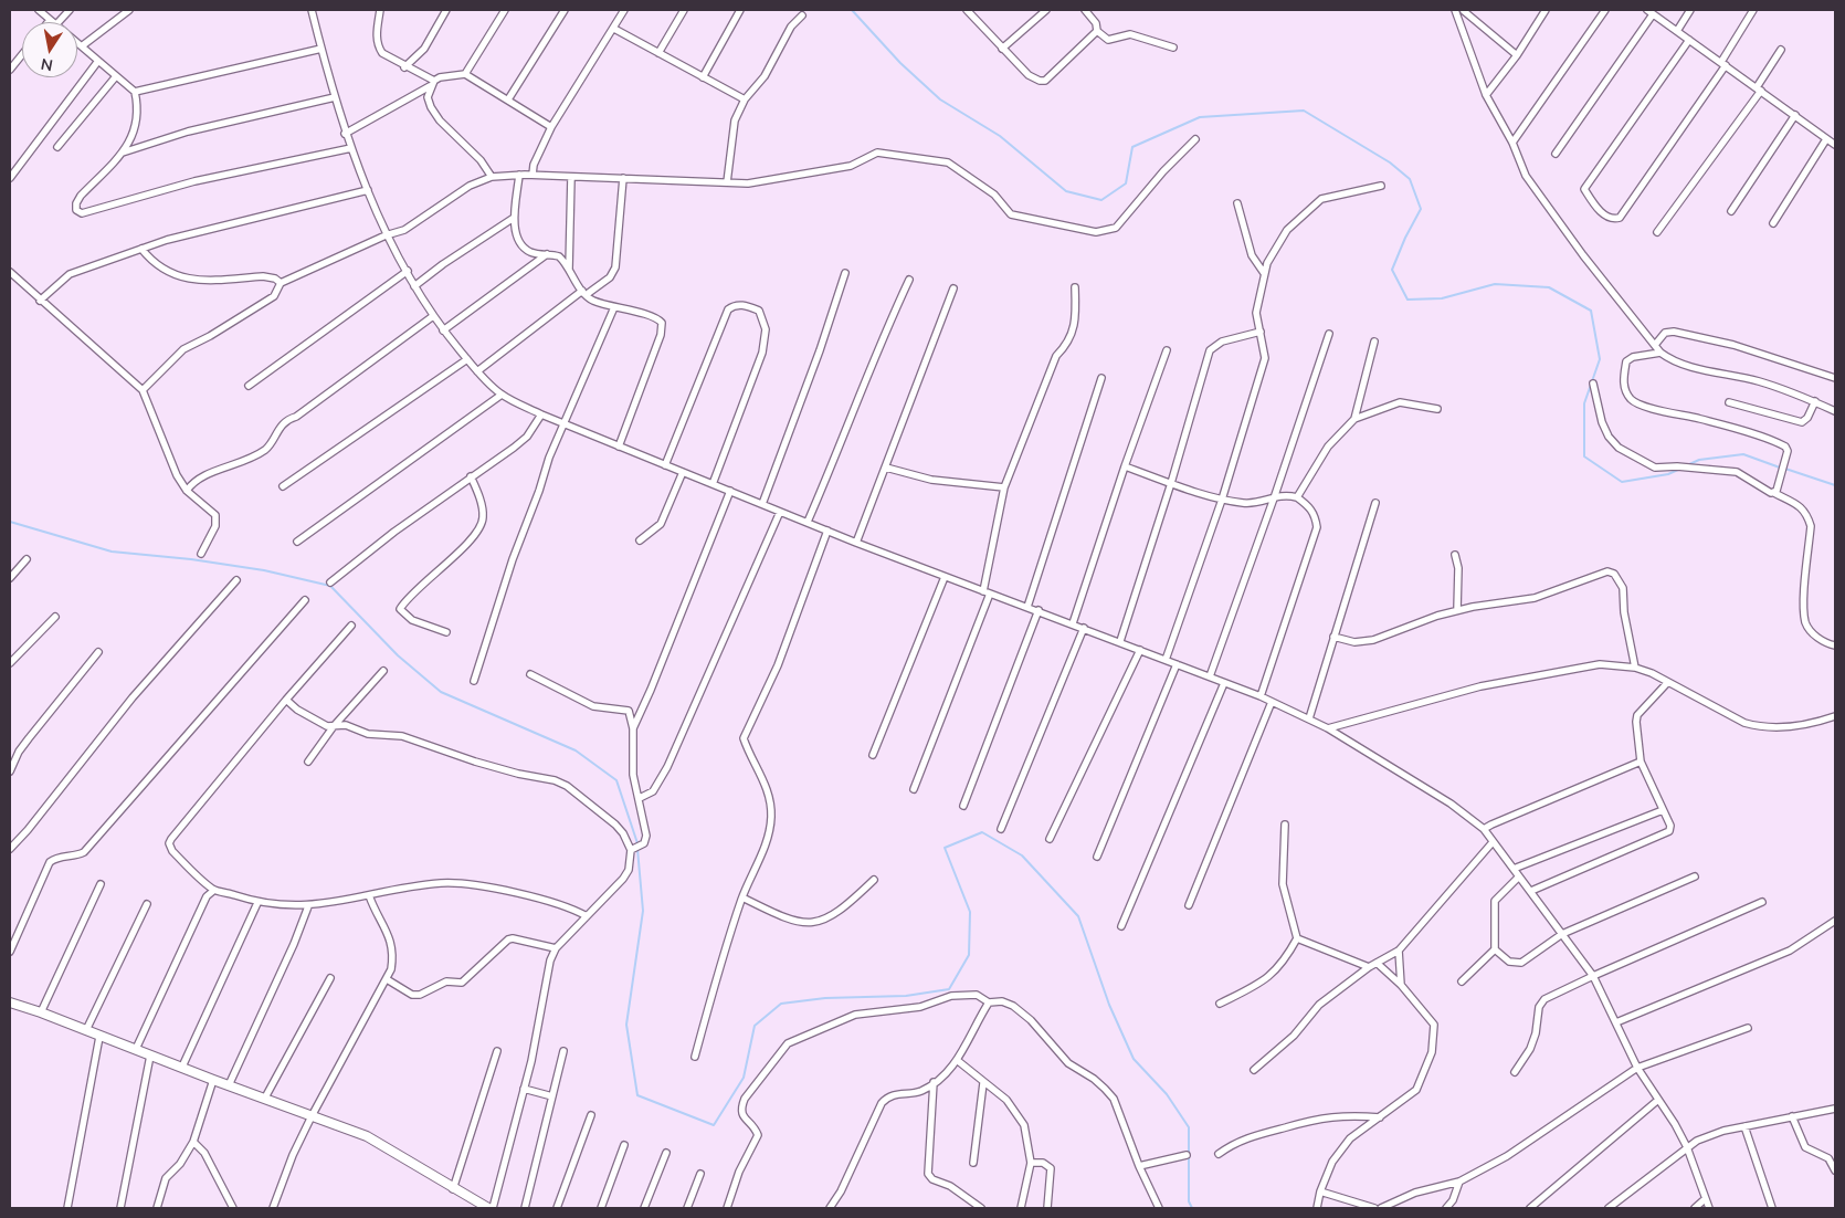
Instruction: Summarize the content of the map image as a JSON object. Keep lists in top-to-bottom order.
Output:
{
  "north": "bottom"
}
